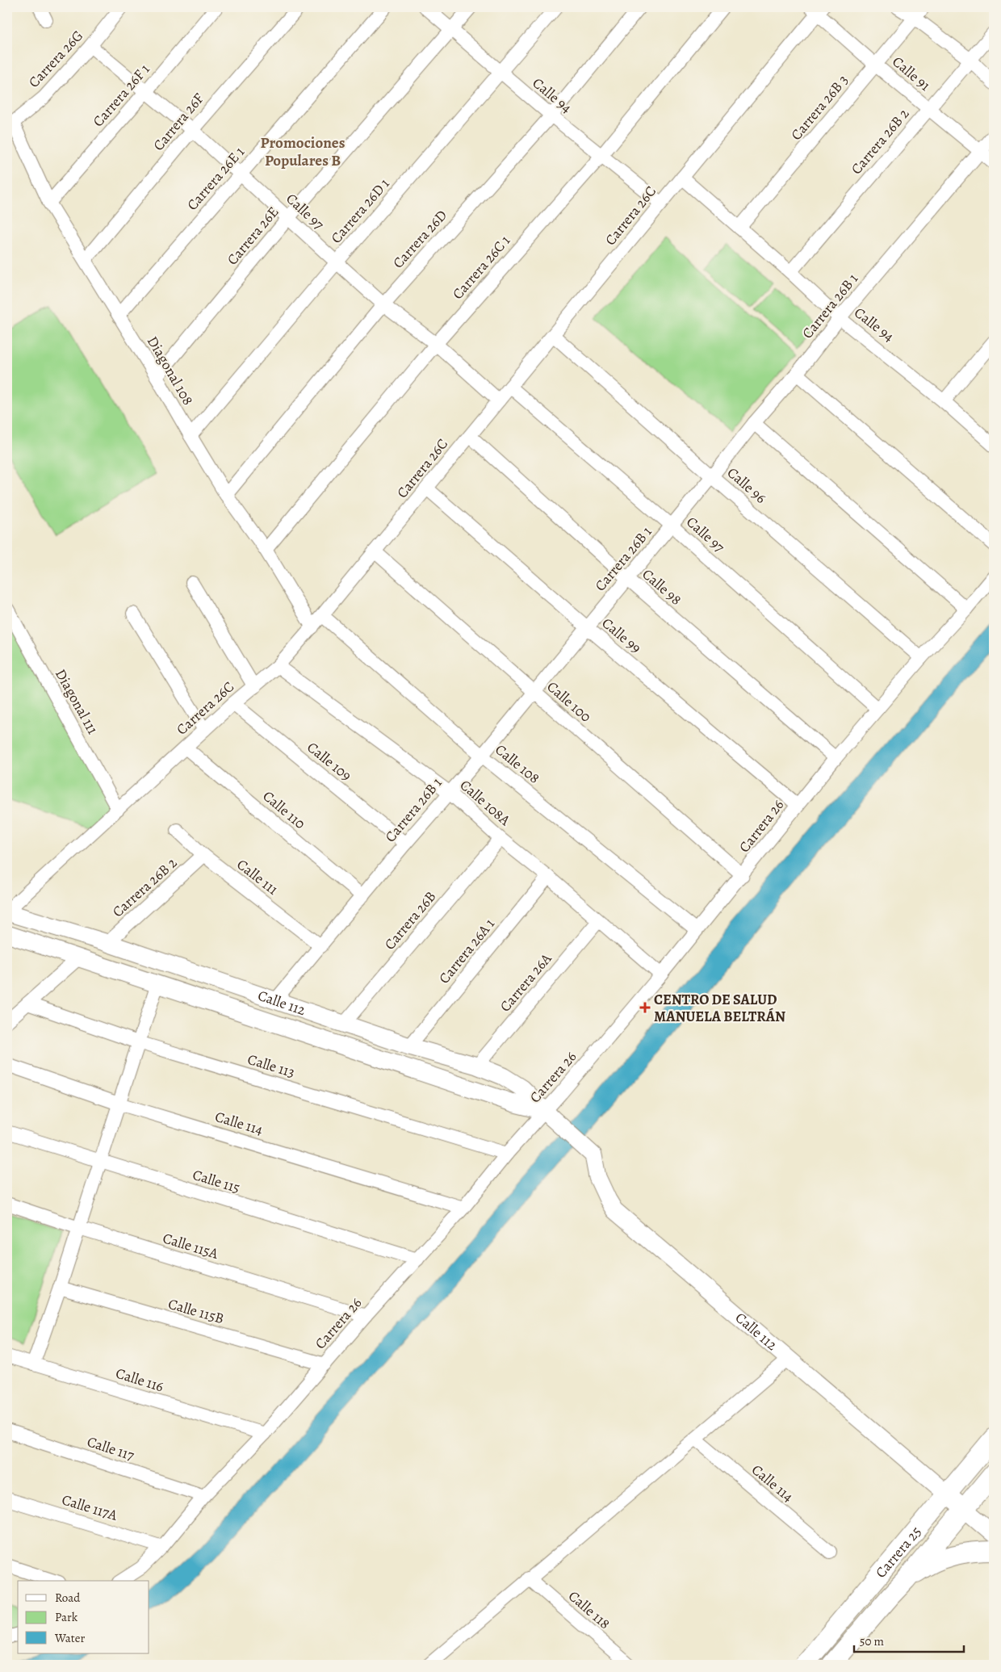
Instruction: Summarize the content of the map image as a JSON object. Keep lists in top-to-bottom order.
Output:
{
  "streets": {
    "main road": ["Carrera 25"],
    "street": [
      "Carrera 26G",
      "Calle 91",
      "Carrera 26F 1",
      "Calle 94",
      "Carrera 26B 3",
      "Carrera 26F",
      "Carrera 26B 2",
      "Carrera 26E 1",
      "Carrera 26D 1",
      "Calle 97",
      "Carrera 26C",
      "Carrera 26E",
      "Carrera 26D",
      "Carrera 26C 1",
      "Carrera 26B 1",
      "Diagonal 108",
      "Calle 96",
      "Calle 98",
      "Calle 99",
      "Diagonal 111",
      "Calle 100",
      "Calle 109",
      "Calle 108",
      "Calle 108A",
      "Calle 110",
      "Carrera 26",
      "Calle 111",
      "Carrera 26B",
      "Carrera 26A 1",
      "Carrera 26A",
      "Calle 112",
      "Calle 113",
      "Calle 114",
      "Calle 115",
      "Calle 115A",
      "Calle 115B",
      "Calle 116",
      "Calle 117",
      "Calle 117A",
      "Calle 118"
    ]
  },
  "crossings": [
    ["Carrera 26G", "Calle 97"],
    ["Carrera 26G", "Diagonal 108"],
    ["Calle 91", "Carrera 26B 3"],
    ["Calle 91", "Carrera 26B 2"],
    ["Calle 91", "Carrera 26C"],
    ["Calle 91", "Carrera 26B 1"],
    ["Carrera 26F 1", "Calle 97"],
    ["Carrera 26F 1", "Diagonal 108"],
    ["Calle 94", "Carrera 26B 3"],
    ["Calle 94", "Carrera 26B 2"],
    ["Calle 94", "Carrera 26D 1"],
    ["Calle 94", "Carrera 26C"],
    ["Calle 94", "Carrera 26E"],
    ["Calle 94", "Carrera 26D"],
    ["Calle 94", "Carrera 26C 1"],
    ["Calle 94", "Carrera 26B 1"],
    ["Carrera 26F", "Calle 97"],
    ["Carrera 26F", "Diagonal 108"],
    ["Carrera 26B 2", "Calle 111"],
    ["Carrera 26B 2", "Calle 112"],
    ["Carrera 26E 1", "Calle 97"],
    ["Carrera 26E 1", "Diagonal 108"],
    ["Carrera 26D 1", "Calle 97"],
    ["Carrera 26D 1", "Diagonal 108"],
    ["Calle 97", "Carrera 26C"],
    ["Calle 97", "Carrera 26E"],
    ["Calle 97", "Carrera 26D"],
    ["Calle 97", "Carrera 26C 1"],
    ["Calle 97", "Carrera 26B 1"],
    ["Calle 97", "Carrera 26"],
    ["Carrera 26C", "Diagonal 108"],
    ["Carrera 26C", "Calle 96"],
    ["Carrera 26C", "Calle 98"],
    ["Carrera 26C", "Calle 99"],
    ["Carrera 26C", "Diagonal 111"],
    ["Carrera 26C", "Calle 100"],
    ["Carrera 26C", "Calle 109"],
    ["Carrera 26C", "Calle 108"],
    ["Carrera 26C", "Calle 108A"],
    ["Carrera 26C", "Calle 110"],
    ["Carrera 26C", "Calle 112"],
    ["Carrera 26E", "Diagonal 108"],
    ["Carrera 26D", "Diagonal 108"],
    ["Carrera 26C 1", "Diagonal 108"],
    ["Carrera 26B 1", "Calle 96"],
    ["Carrera 26B 1", "Calle 98"],
    ["Carrera 26B 1", "Calle 99"],
    ["Carrera 26B 1", "Calle 100"],
    ["Carrera 26B 1", "Calle 109"],
    ["Carrera 26B 1", "Calle 108"],
    ["Carrera 26B 1", "Calle 108A"],
    ["Carrera 26B 1", "Calle 110"],
    ["Carrera 26B 1", "Calle 111"],
    ["Carrera 26B 1", "Calle 112"],
    ["Calle 96", "Carrera 26"],
    ["Calle 98", "Carrera 26"],
    ["Calle 99", "Carrera 26"],
    ["Calle 100", "Carrera 26"],
    ["Calle 108", "Carrera 26"],
    ["Calle 108A", "Carrera 26"],
    ["Calle 108A", "Carrera 26B"],
    ["Calle 108A", "Carrera 26A 1"],
    ["Calle 108A", "Carrera 26A"],
    ["Carrera 26", "Calle 112"],
    ["Carrera 26", "Calle 113"],
    ["Carrera 26", "Calle 114"],
    ["Carrera 26", "Calle 115"],
    ["Carrera 26", "Calle 115A"],
    ["Carrera 26", "Calle 115B"],
    ["Carrera 26", "Calle 116"],
    ["Carrera 26", "Calle 117"],
    ["Carrera 26", "Calle 117A"],
    ["Carrera 26B", "Calle 112"],
    ["Carrera 26A 1", "Calle 112"],
    ["Carrera 26A", "Calle 112"],
    ["Calle 112", "Carrera 25"]
  ],
  "districts": ["Promociones Populares B"],
  "places": {
    "health": ["CENTRO DE SALUD MANUELA BELTRÁN"]
  },
  "legend": ["Road", "Park", "Water"],
  "scale_bar": "50 m"
}
